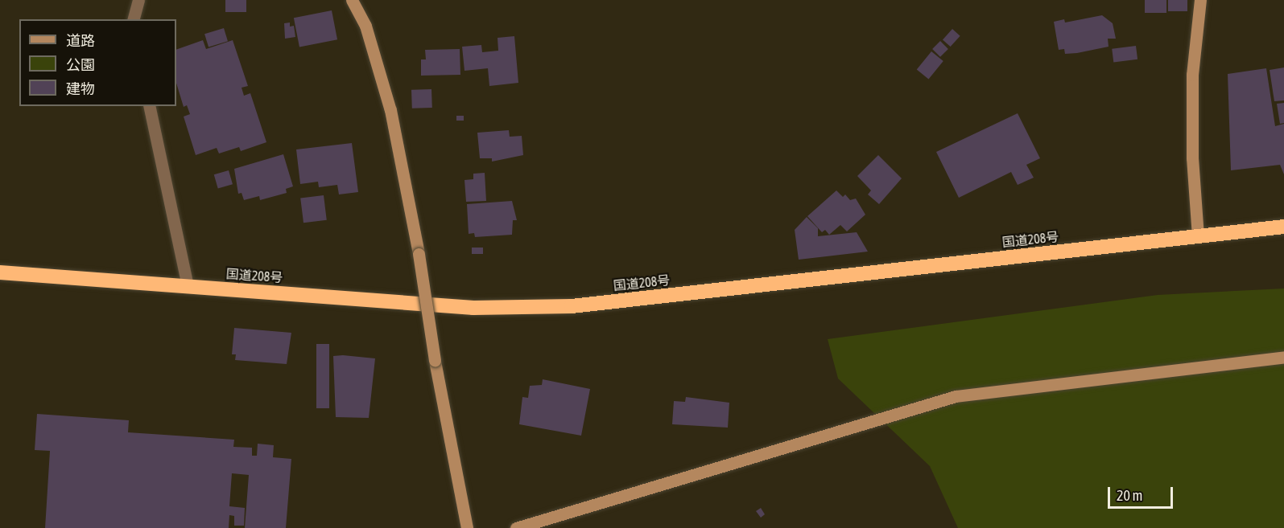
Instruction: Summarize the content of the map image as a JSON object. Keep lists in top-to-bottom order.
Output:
{
  "streets": {
    "highway": ["国道208号"]
  },
  "legend": ["道路", "公園", "建物"],
  "scale_bar": "20 m"
}
